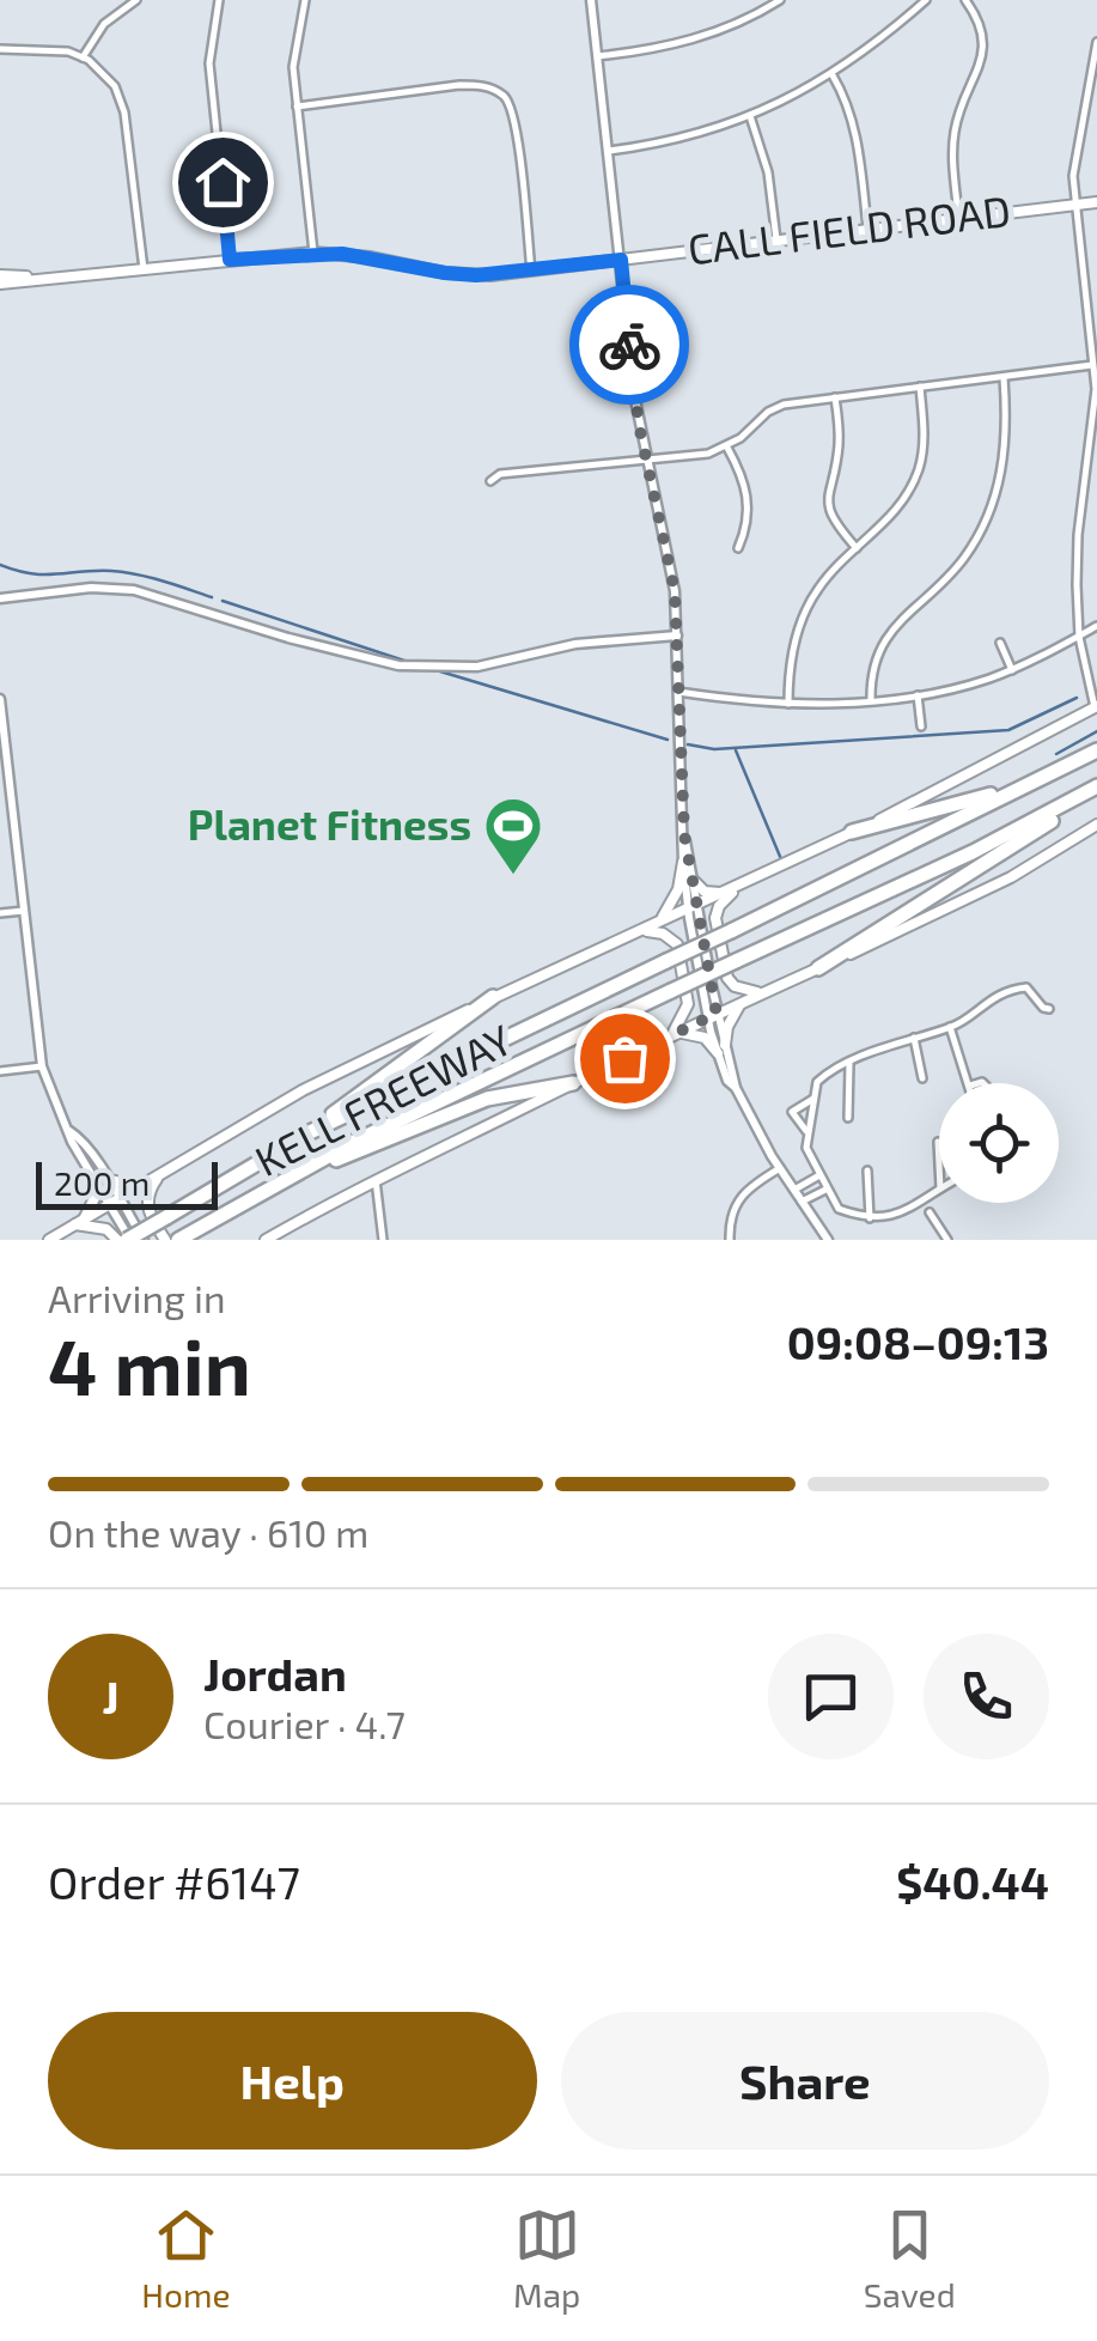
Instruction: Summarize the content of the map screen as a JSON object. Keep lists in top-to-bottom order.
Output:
{
  "streets": {
    "highway": ["KELL FREEWAY"],
    "main road": ["CALL FIELD ROAD"]
  },
  "places": {
    "sports": ["Planet Fitness"]
  },
  "scale_bar": "200 m",
  "page": {
    "scale": "200 m",
    "heading": ["4 min", "Arriving in", "09:08–09:13"],
    "panel": [
      "Jordan",
      "Courier · 4.7",
      "Order #6147",
      "$40.44"
    ],
    "bar": "On the way · 610 m",
    "round": "J",
    "buttons": ["Help", "Share"],
    "tabs": ["Home", "Map", "Saved"]
  }
}
